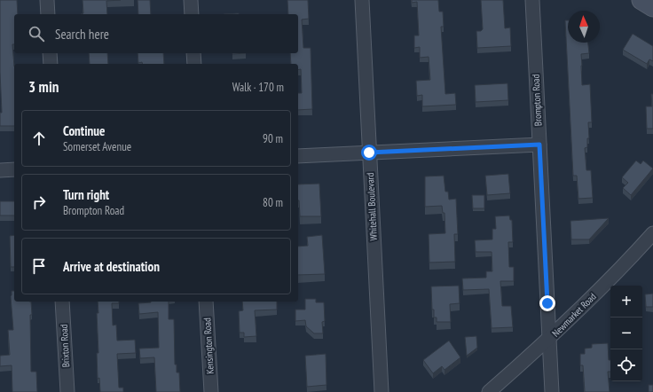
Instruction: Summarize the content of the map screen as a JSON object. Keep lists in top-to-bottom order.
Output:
{
  "streets": {
    "street": [
      "Brompton Road",
      "Whitehall Boulevard",
      "Newmarket Road",
      "Brixton Road",
      "Kensington Road"
    ]
  },
  "crossings": [
    ["Brompton Road", "Newmarket Road"]
  ],
  "north": "top",
  "page": {
    "search": "Search here",
    "heading": ["3 min", "Walk · 170 m"],
    "list": [
      ["Continue", "Somerset Avenue", "90 m"],
      ["Turn right", "Brompton Road", "80 m"],
      "Arrive at destination"
    ],
    "map_buttons": ["+", "−"]
  }
}
